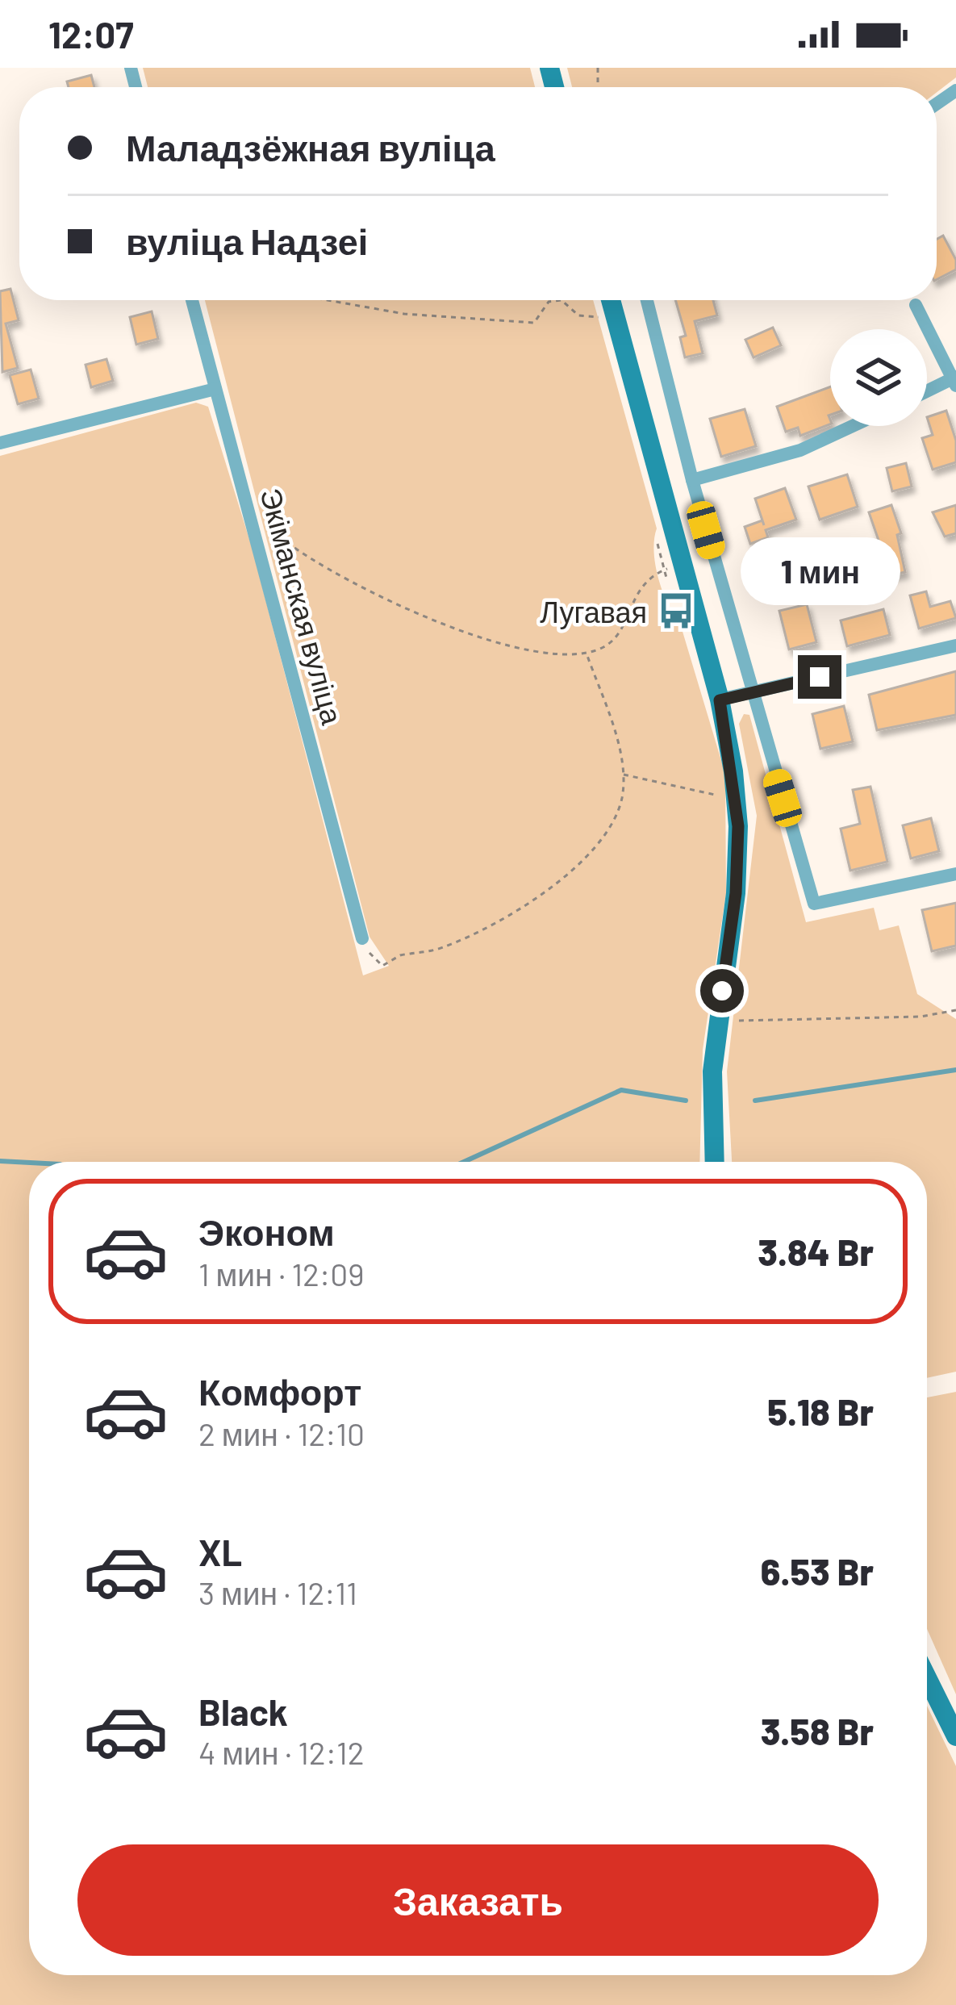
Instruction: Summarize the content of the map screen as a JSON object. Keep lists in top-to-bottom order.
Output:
{
  "streets": {
    "street": ["Экіманская вуліца"]
  },
  "places": {
    "bus stop": ["Лугавая"]
  },
  "page": {
    "status": "12:07",
    "banner": ["Маладзёжная вуліца", "вуліца Надзеі"],
    "bubble": "1 мин",
    "list": [
      {
        "name": "Эконом",
        "note": "1 мин · 12:09",
        "value": "3.84 Br"
      },
      {
        "name": "Комфорт",
        "note": "2 мин · 12:10",
        "value": "5.18 Br"
      },
      {
        "name": "XL",
        "note": "3 мин · 12:11",
        "value": "6.53 Br"
      },
      {
        "name": "Black",
        "note": "4 мин · 12:12",
        "value": "3.58 Br"
      }
    ],
    "buttons": "Заказать"
  }
}
